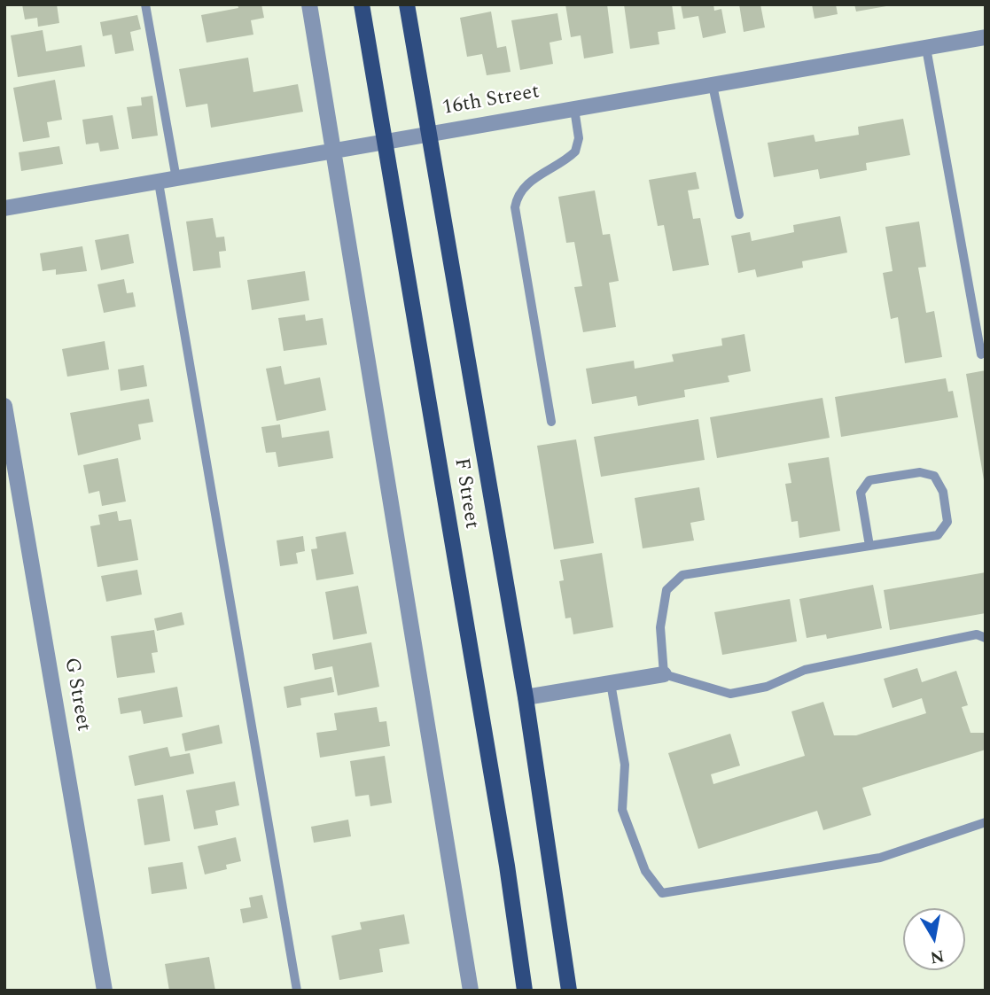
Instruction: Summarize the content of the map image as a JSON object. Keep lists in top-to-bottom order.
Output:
{
  "streets": {
    "main road": ["F Street"],
    "street": ["16th Street", "G Street"]
  },
  "crossings": [
    ["16th Street", "F Street"]
  ],
  "north": "bottom"
}
